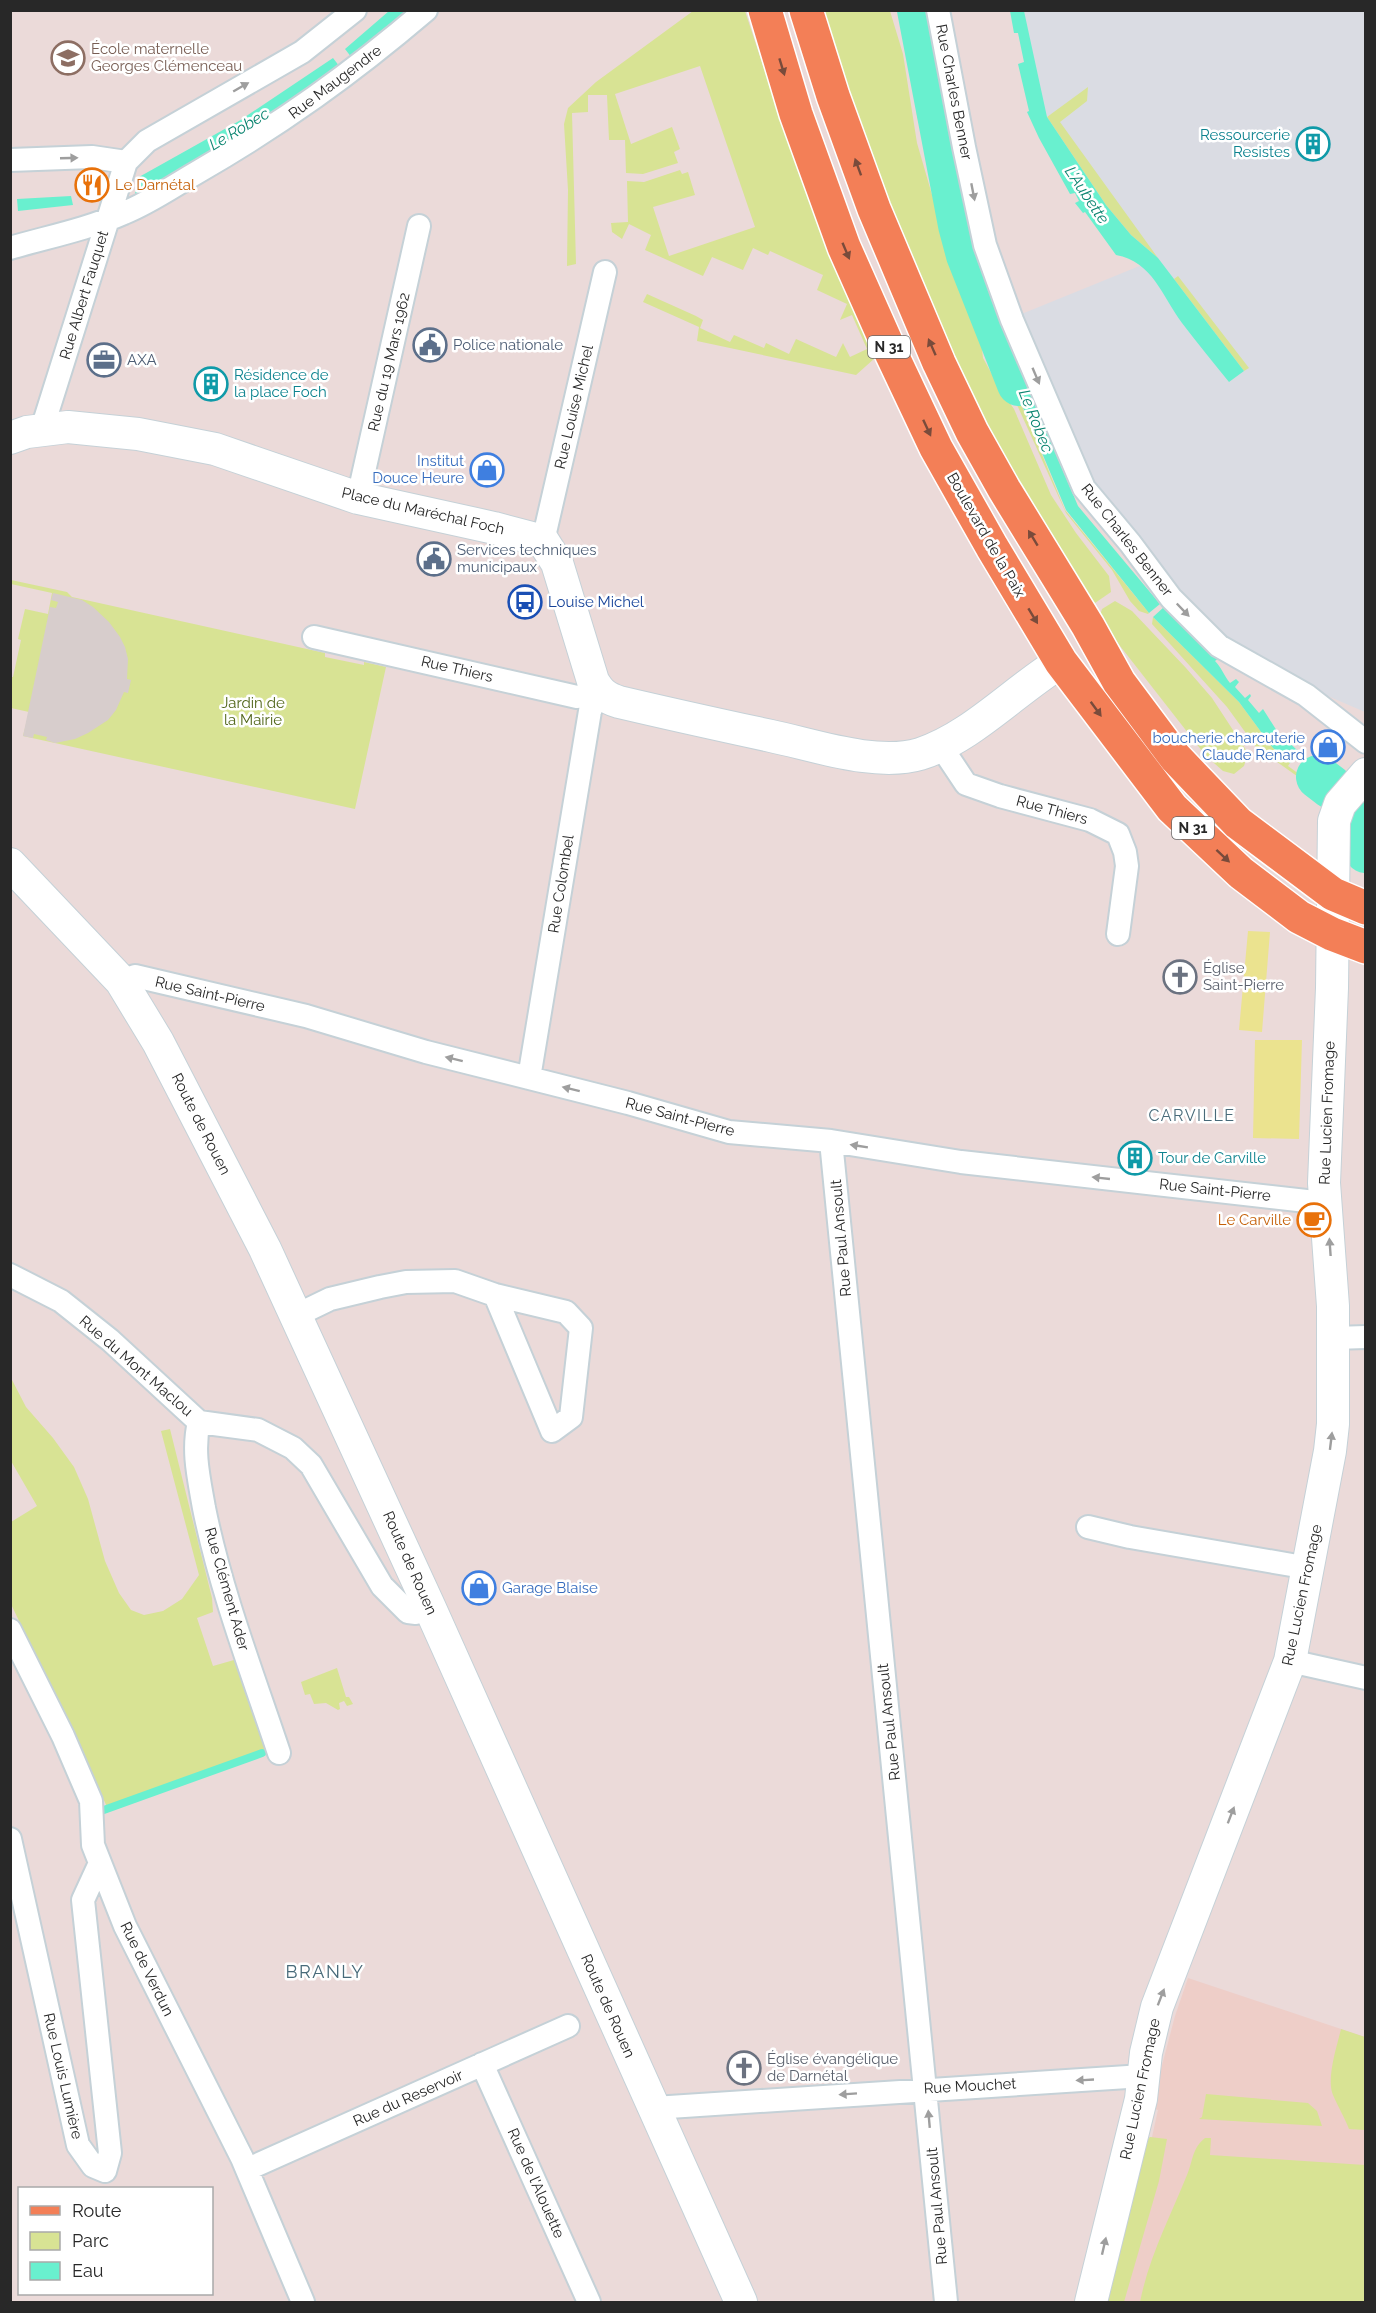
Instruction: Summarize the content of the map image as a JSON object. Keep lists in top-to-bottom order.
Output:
{
  "streets": {
    "main road": ["N 31", "Boulevard de la Paix"],
    "street": [
      "Rue Maugendre",
      "Rue Charles Benner",
      "Rue Albert Fauquet",
      "Rue du 19 Mars 1962",
      "Rue Louise Michel",
      "Place du Maréchal Foch",
      "Rue Thiers",
      "Rue Colombel",
      "Rue Saint-Pierre",
      "Rue Lucien Fromage",
      "Route de Rouen",
      "Rue Paul Ansoult",
      "Rue du Mont Maclou",
      "Rue Clément Ader",
      "Rue de Verdun",
      "Rue Louis Lumière",
      "Rue Mouchet",
      "Rue du Reservoir",
      "Rue de l'Alouette"
    ]
  },
  "crossings": [
    ["Rue Maugendre", "Rue Albert Fauquet"],
    ["Rue Albert Fauquet", "Place du Maréchal Foch"],
    ["N 31", "Rue Lucien Fromage"],
    ["Rue du 19 Mars 1962", "Place du Maréchal Foch"],
    ["Rue Louise Michel", "Place du Maréchal Foch"],
    ["Boulevard de la Paix", "Rue Lucien Fromage"],
    ["Rue Thiers", "Rue Colombel"],
    ["Rue Colombel", "Rue Saint-Pierre"],
    ["Rue Saint-Pierre", "Rue Lucien Fromage"],
    ["Rue Saint-Pierre", "Route de Rouen"],
    ["Rue Saint-Pierre", "Rue Paul Ansoult"],
    ["Rue Lucien Fromage", "Rue Mouchet"],
    ["Route de Rouen", "Rue du Mont Maclou"],
    ["Route de Rouen", "Rue Mouchet"],
    ["Rue Paul Ansoult", "Rue Mouchet"],
    ["Rue du Mont Maclou", "Rue Clément Ader"],
    ["Rue de Verdun", "Rue Louis Lumière"],
    ["Rue de Verdun", "Rue du Reservoir"],
    ["Rue du Reservoir", "Rue de l'Alouette"]
  ],
  "one_way": [
    "Rue Charles Benner",
    "Rue Saint-Pierre",
    "Rue Lucien Fromage",
    "Rue Mouchet"
  ],
  "districts": ["CARVILLE", "BRANLY"],
  "water": ["Le Robec", "L'Aubette"],
  "parks": ["Jardin de la Mairie"],
  "places": {
    "school or university": ["École maternelle Georges Clémenceau"],
    "building": ["Ressourcerie Resistes", "Résidence de la place Foch", "Tour de Carville"],
    "restaurant": ["Le Darnétal"],
    "public building": ["Police nationale", "Services techniques municipaux"],
    "office": ["AXA"],
    "shop": ["Institut Douce Heure", "boucherie charcuterie Claude Renard", "Garage Blaise"],
    "bus stop": ["Louise Michel"],
    "church": ["Église Saint-Pierre", "Église évangélique de Darnétal"],
    "cafe": ["Le Carville"]
  },
  "legend": ["Route", "Parc", "Eau"]
}
